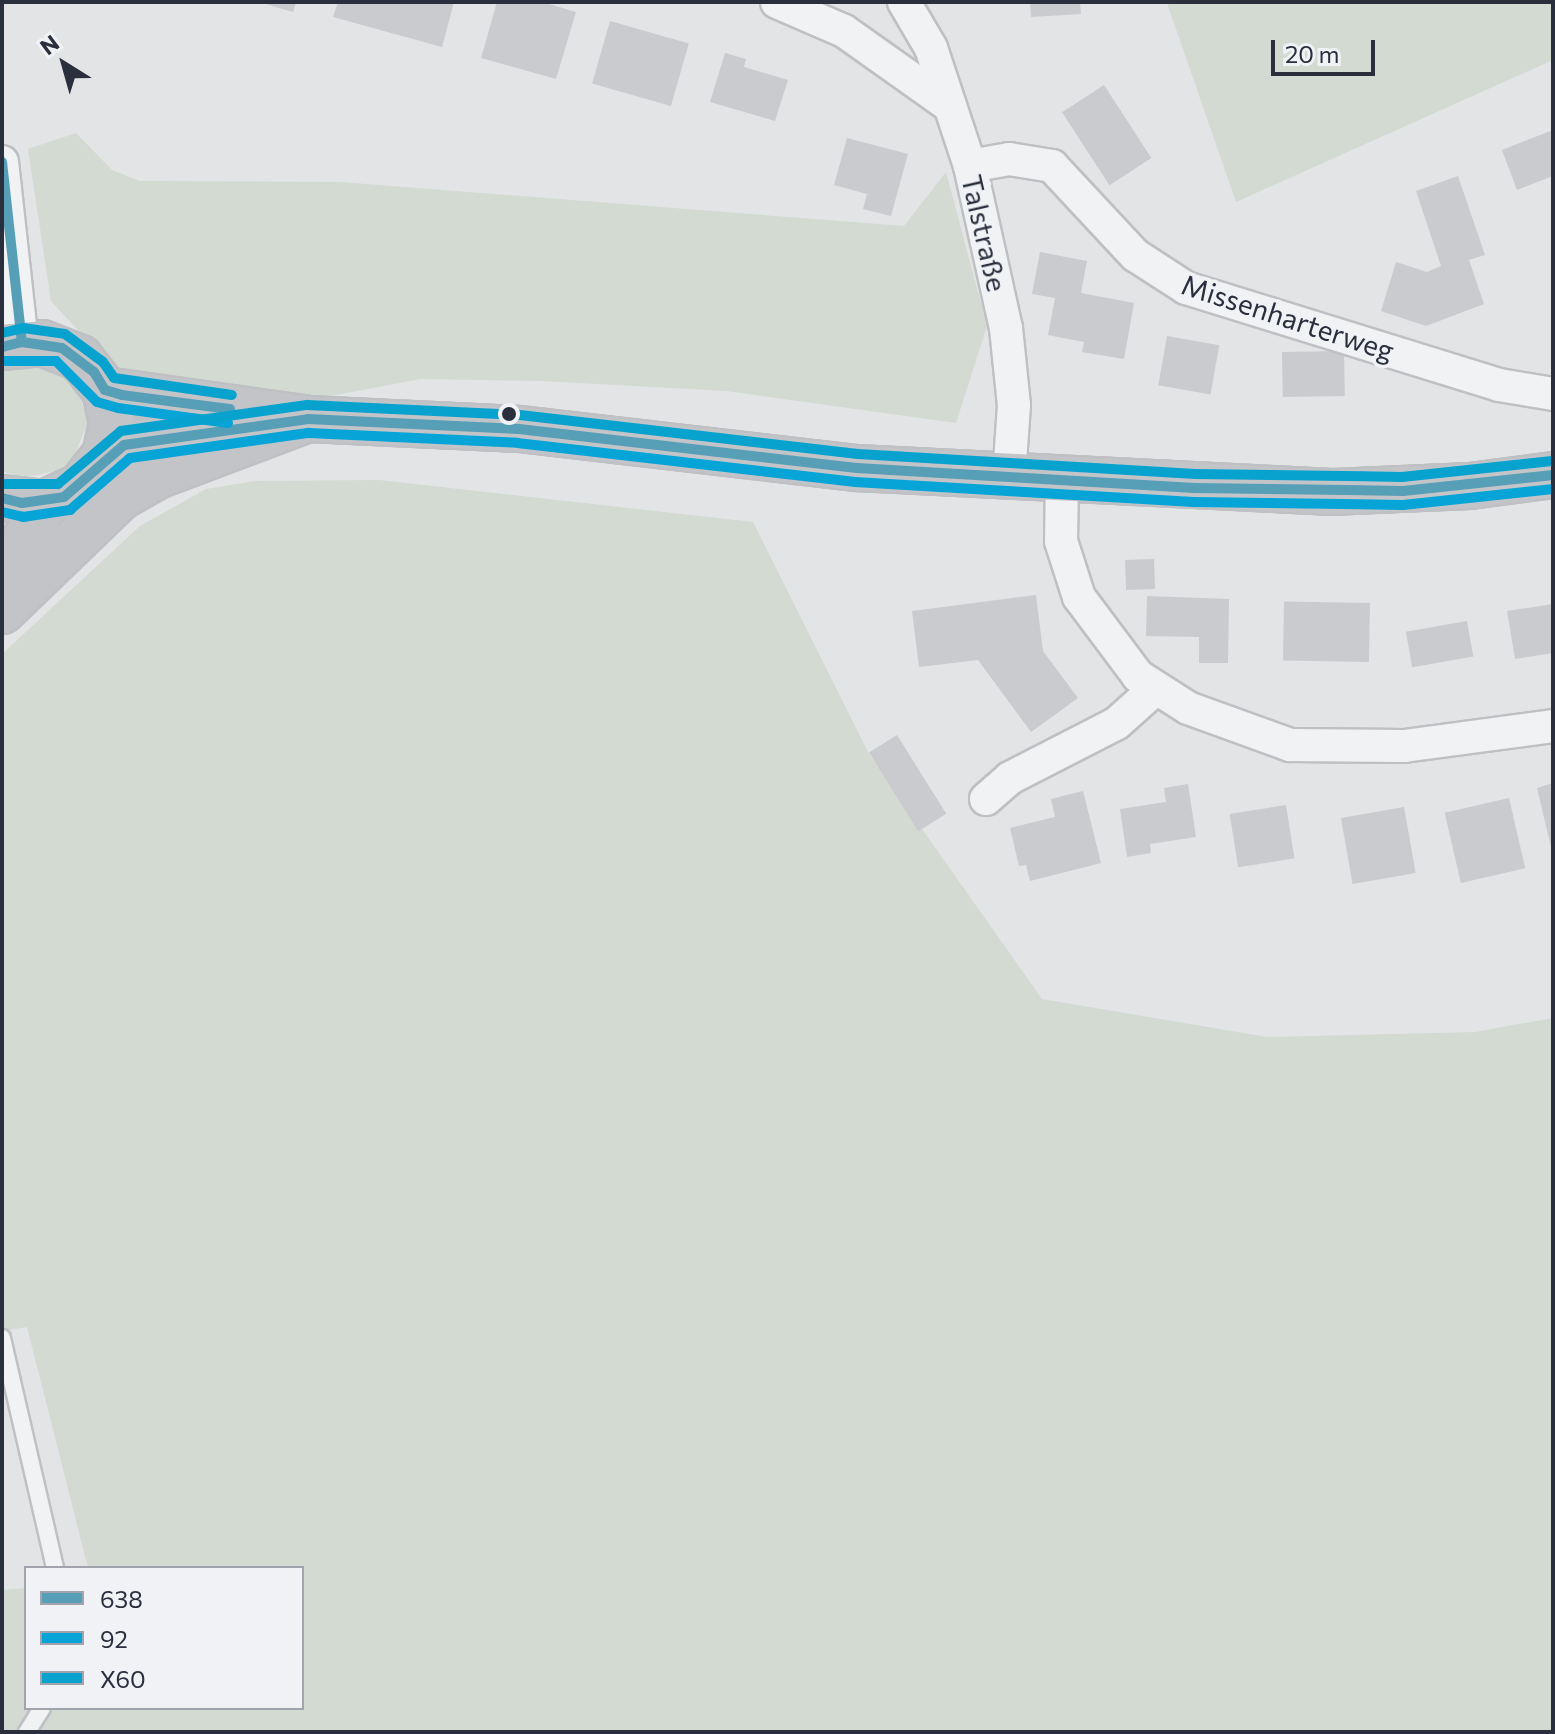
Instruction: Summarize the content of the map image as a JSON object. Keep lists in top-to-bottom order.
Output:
{
  "streets": {
    "street": ["Talstraße", "Missenharterweg"]
  },
  "crossings": [
    ["Talstraße", "Missenharterweg"]
  ],
  "lines": ["transit line 638", "transit line X60", "transit line 92"],
  "legend": ["638", "92", "X60"],
  "scale_bar": "20 m",
  "north": "top left"
}
